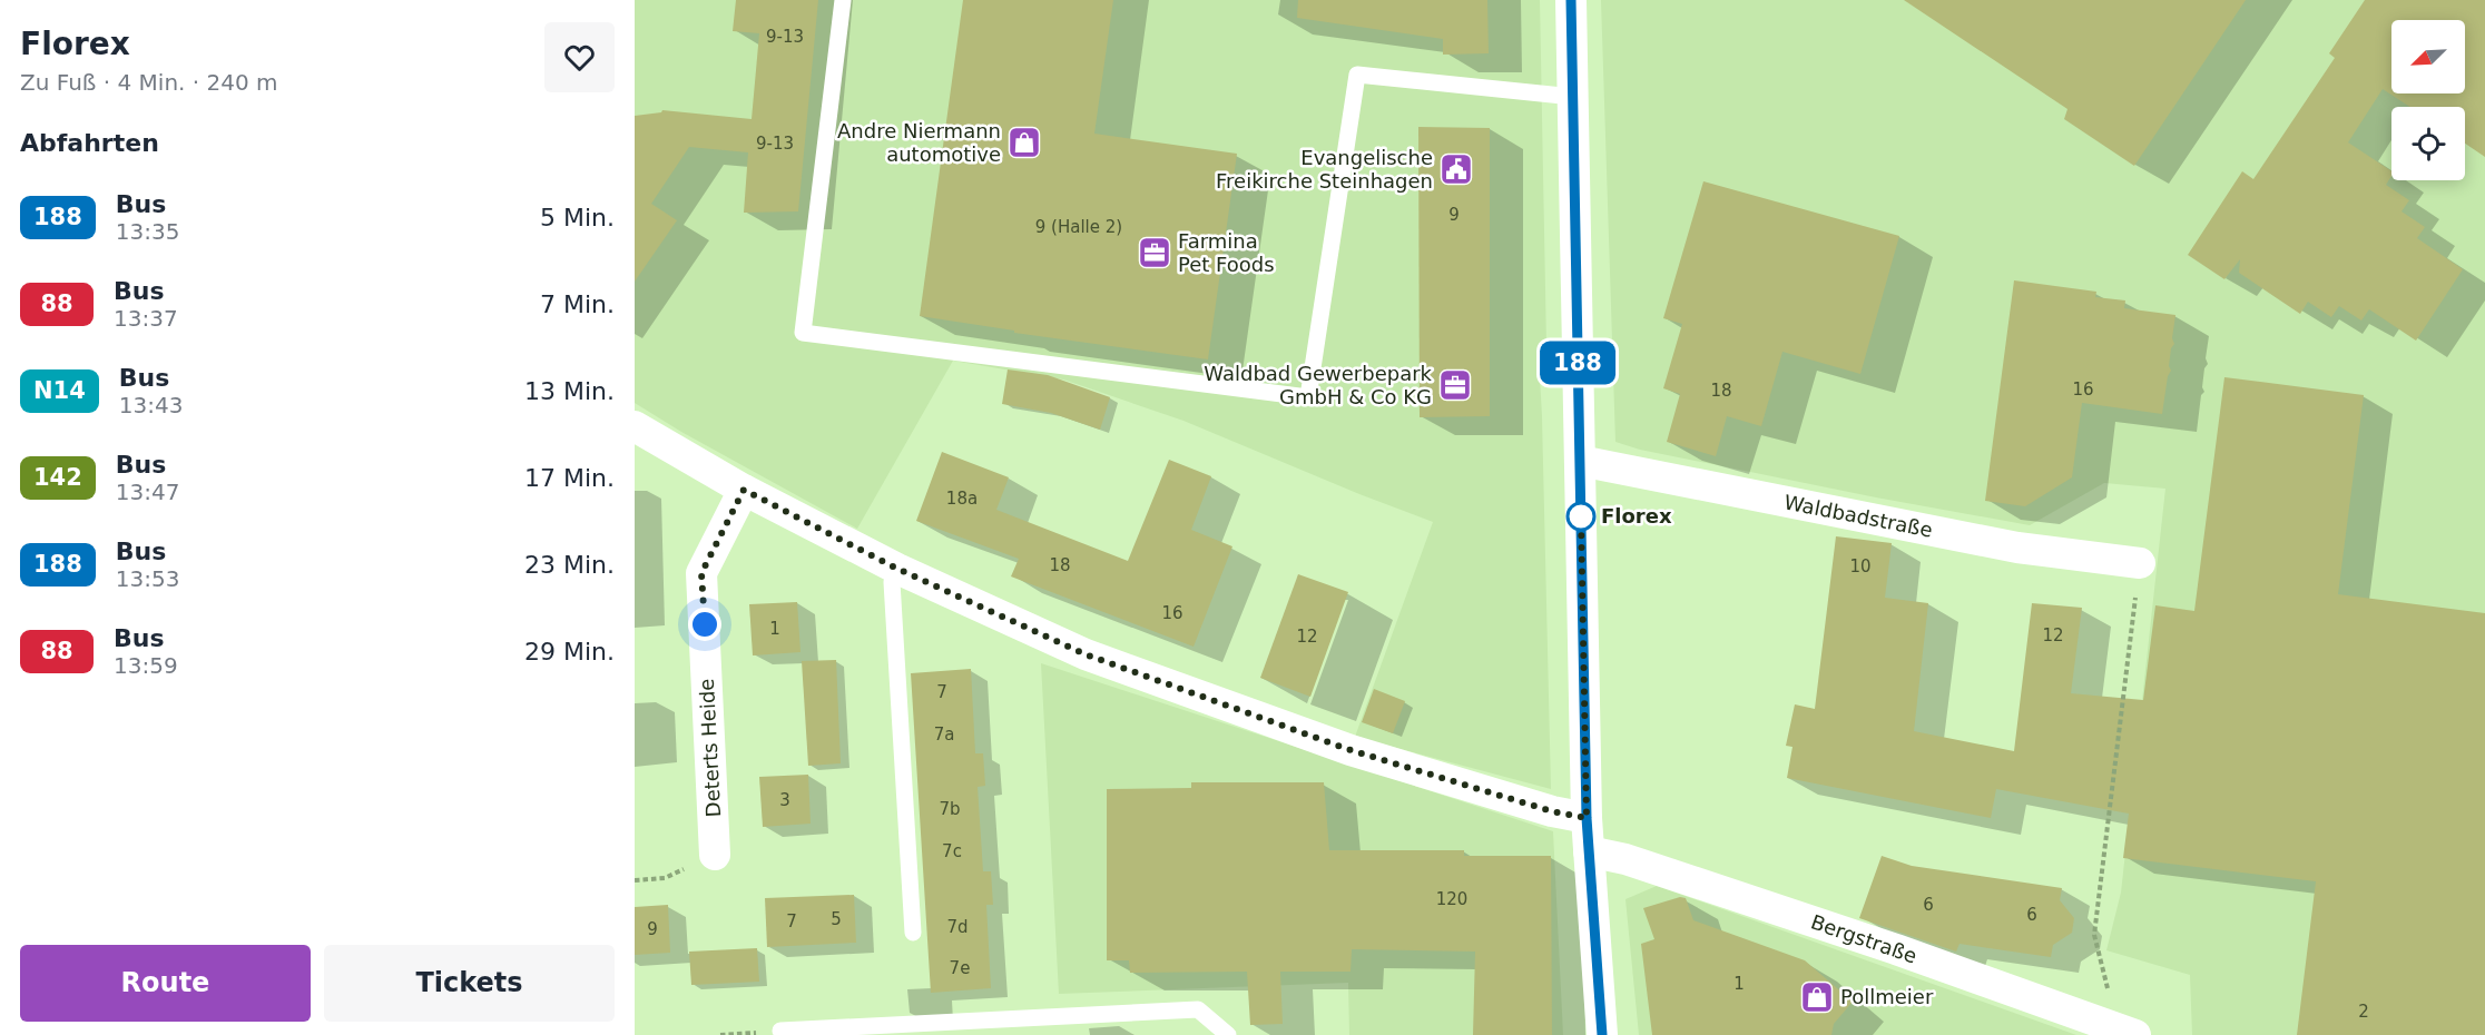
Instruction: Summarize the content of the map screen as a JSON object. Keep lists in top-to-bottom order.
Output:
{
  "streets": {
    "street": ["Waldbadstraße", "Deterts Heide", "Bergstraße"]
  },
  "places": {
    "shop": ["Andre Niermann automotive", "Pollmeier"],
    "public building": ["Evangelische Freikirche Steinhagen"],
    "office": ["Farmina Pet Foods", "Waldbad Gewerbepark GmbH & Co KG"],
    "other": ["Florex"]
  },
  "lines": ["bus line 188"],
  "house_numbers": [
    "9-13",
    "9-13",
    "9",
    "9 (Halle 2)",
    "16",
    "18",
    "18a",
    "18",
    "10",
    "16",
    "1",
    "12",
    "12",
    "7",
    "7a",
    "3",
    "7b",
    "7c",
    "120",
    "6",
    "6",
    "5",
    "7",
    "7d",
    "9",
    "7e",
    "1",
    "2"
  ],
  "north": "bottom left",
  "page": {
    "heading": [
      ["Florex", "Zu Fuß · 4 Min. · 240 m"],
      "Abfahrten"
    ],
    "on_map": "188",
    "list": [
      {
        "mark": "188",
        "name": "Bus",
        "note": "13:35",
        "value": "5 Min."
      },
      {
        "mark": "88",
        "name": "Bus",
        "note": "13:37",
        "value": "7 Min."
      },
      {
        "mark": "N14",
        "name": "Bus",
        "note": "13:43",
        "value": "13 Min."
      },
      {
        "mark": "142",
        "name": "Bus",
        "note": "13:47",
        "value": "17 Min."
      },
      {
        "mark": "188",
        "name": "Bus",
        "note": "13:53",
        "value": "23 Min."
      },
      {
        "mark": "88",
        "name": "Bus",
        "note": "13:59",
        "value": "29 Min."
      }
    ],
    "buttons": ["Route", "Tickets"]
  }
}
